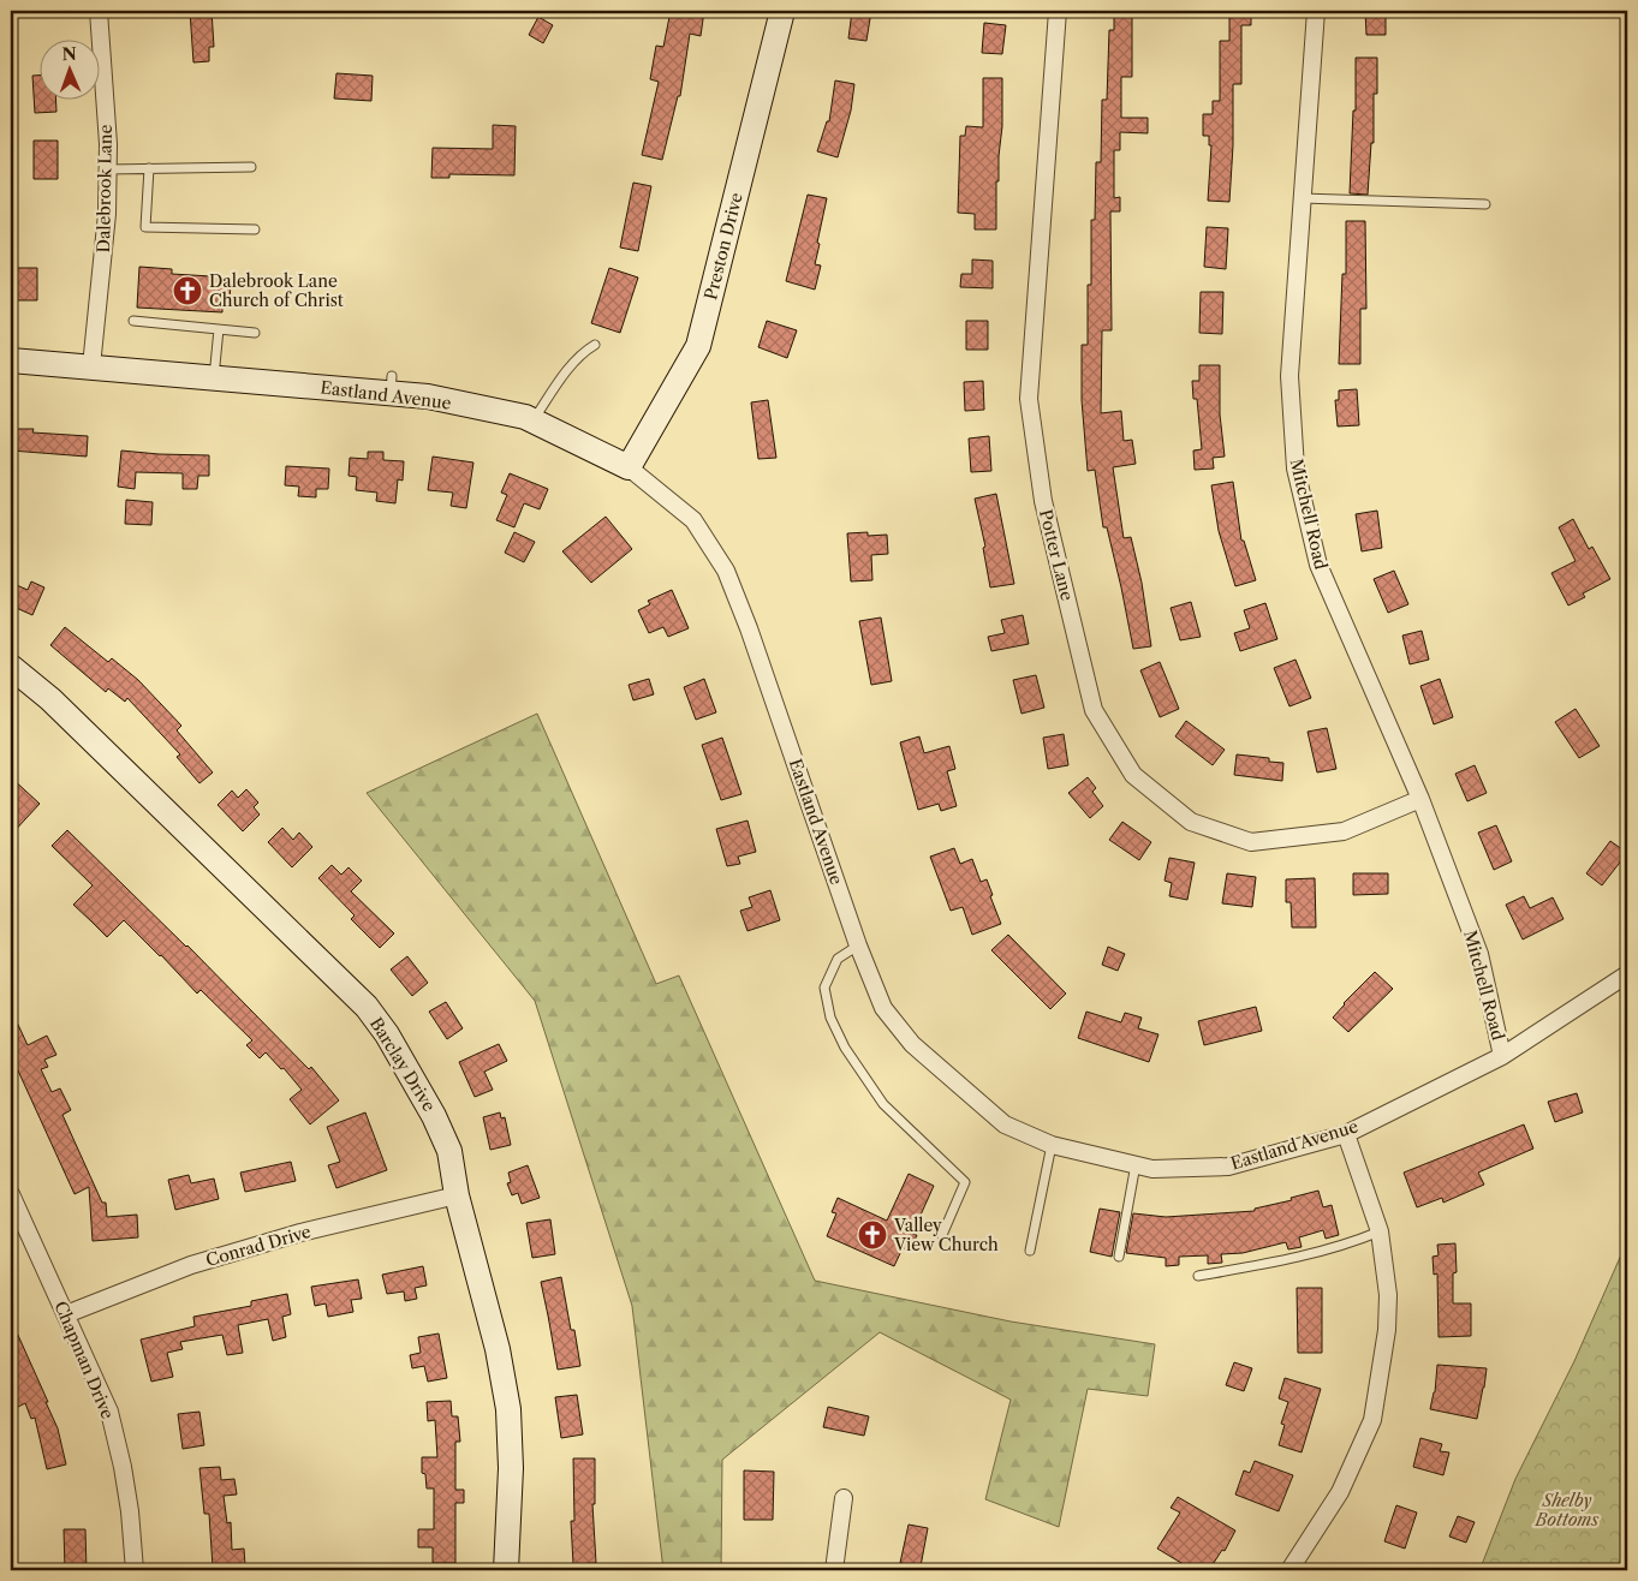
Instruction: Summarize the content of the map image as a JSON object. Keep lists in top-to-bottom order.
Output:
{
  "streets": {
    "street": [
      "Dalebrook Lane",
      "Preston Drive",
      "Eastland Avenue",
      "Mitchell Road",
      "Potter Lane",
      "Barclay Drive",
      "Conrad Drive",
      "Chapman Drive"
    ]
  },
  "crossings": [
    ["Dalebrook Lane", "Eastland Avenue"],
    ["Preston Drive", "Eastland Avenue"],
    ["Eastland Avenue", "Mitchell Road"],
    ["Mitchell Road", "Potter Lane"],
    ["Barclay Drive", "Conrad Drive"],
    ["Conrad Drive", "Chapman Drive"]
  ],
  "parks": ["Shelby Bottoms"],
  "places": {
    "church": ["Dalebrook Lane Church of Christ", "Valley View Church"]
  },
  "north": "top"
}
